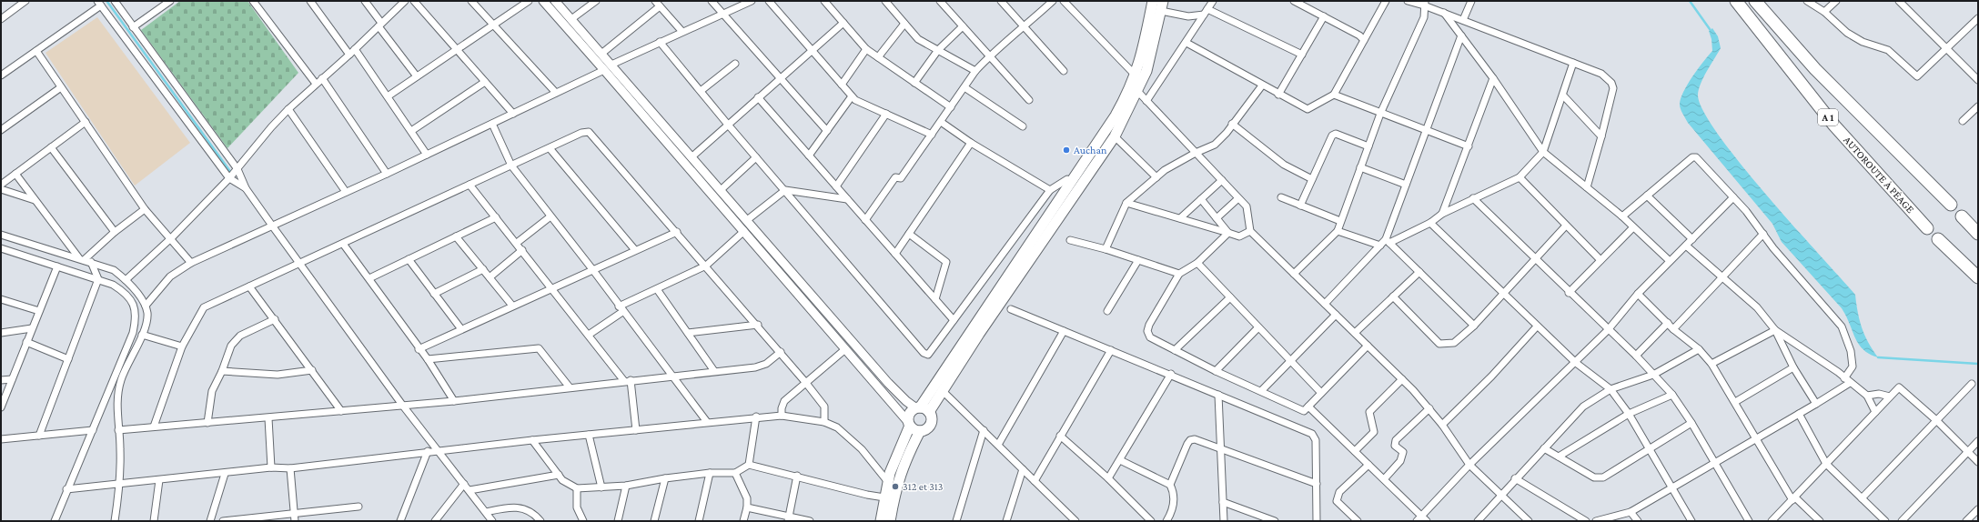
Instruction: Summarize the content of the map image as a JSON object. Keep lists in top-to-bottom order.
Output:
{
  "streets": {
    "highway": ["A 1", "AUTOROUTE À PÉAGE"]
  },
  "places": ["Auchan", "312 et 313"]
}
